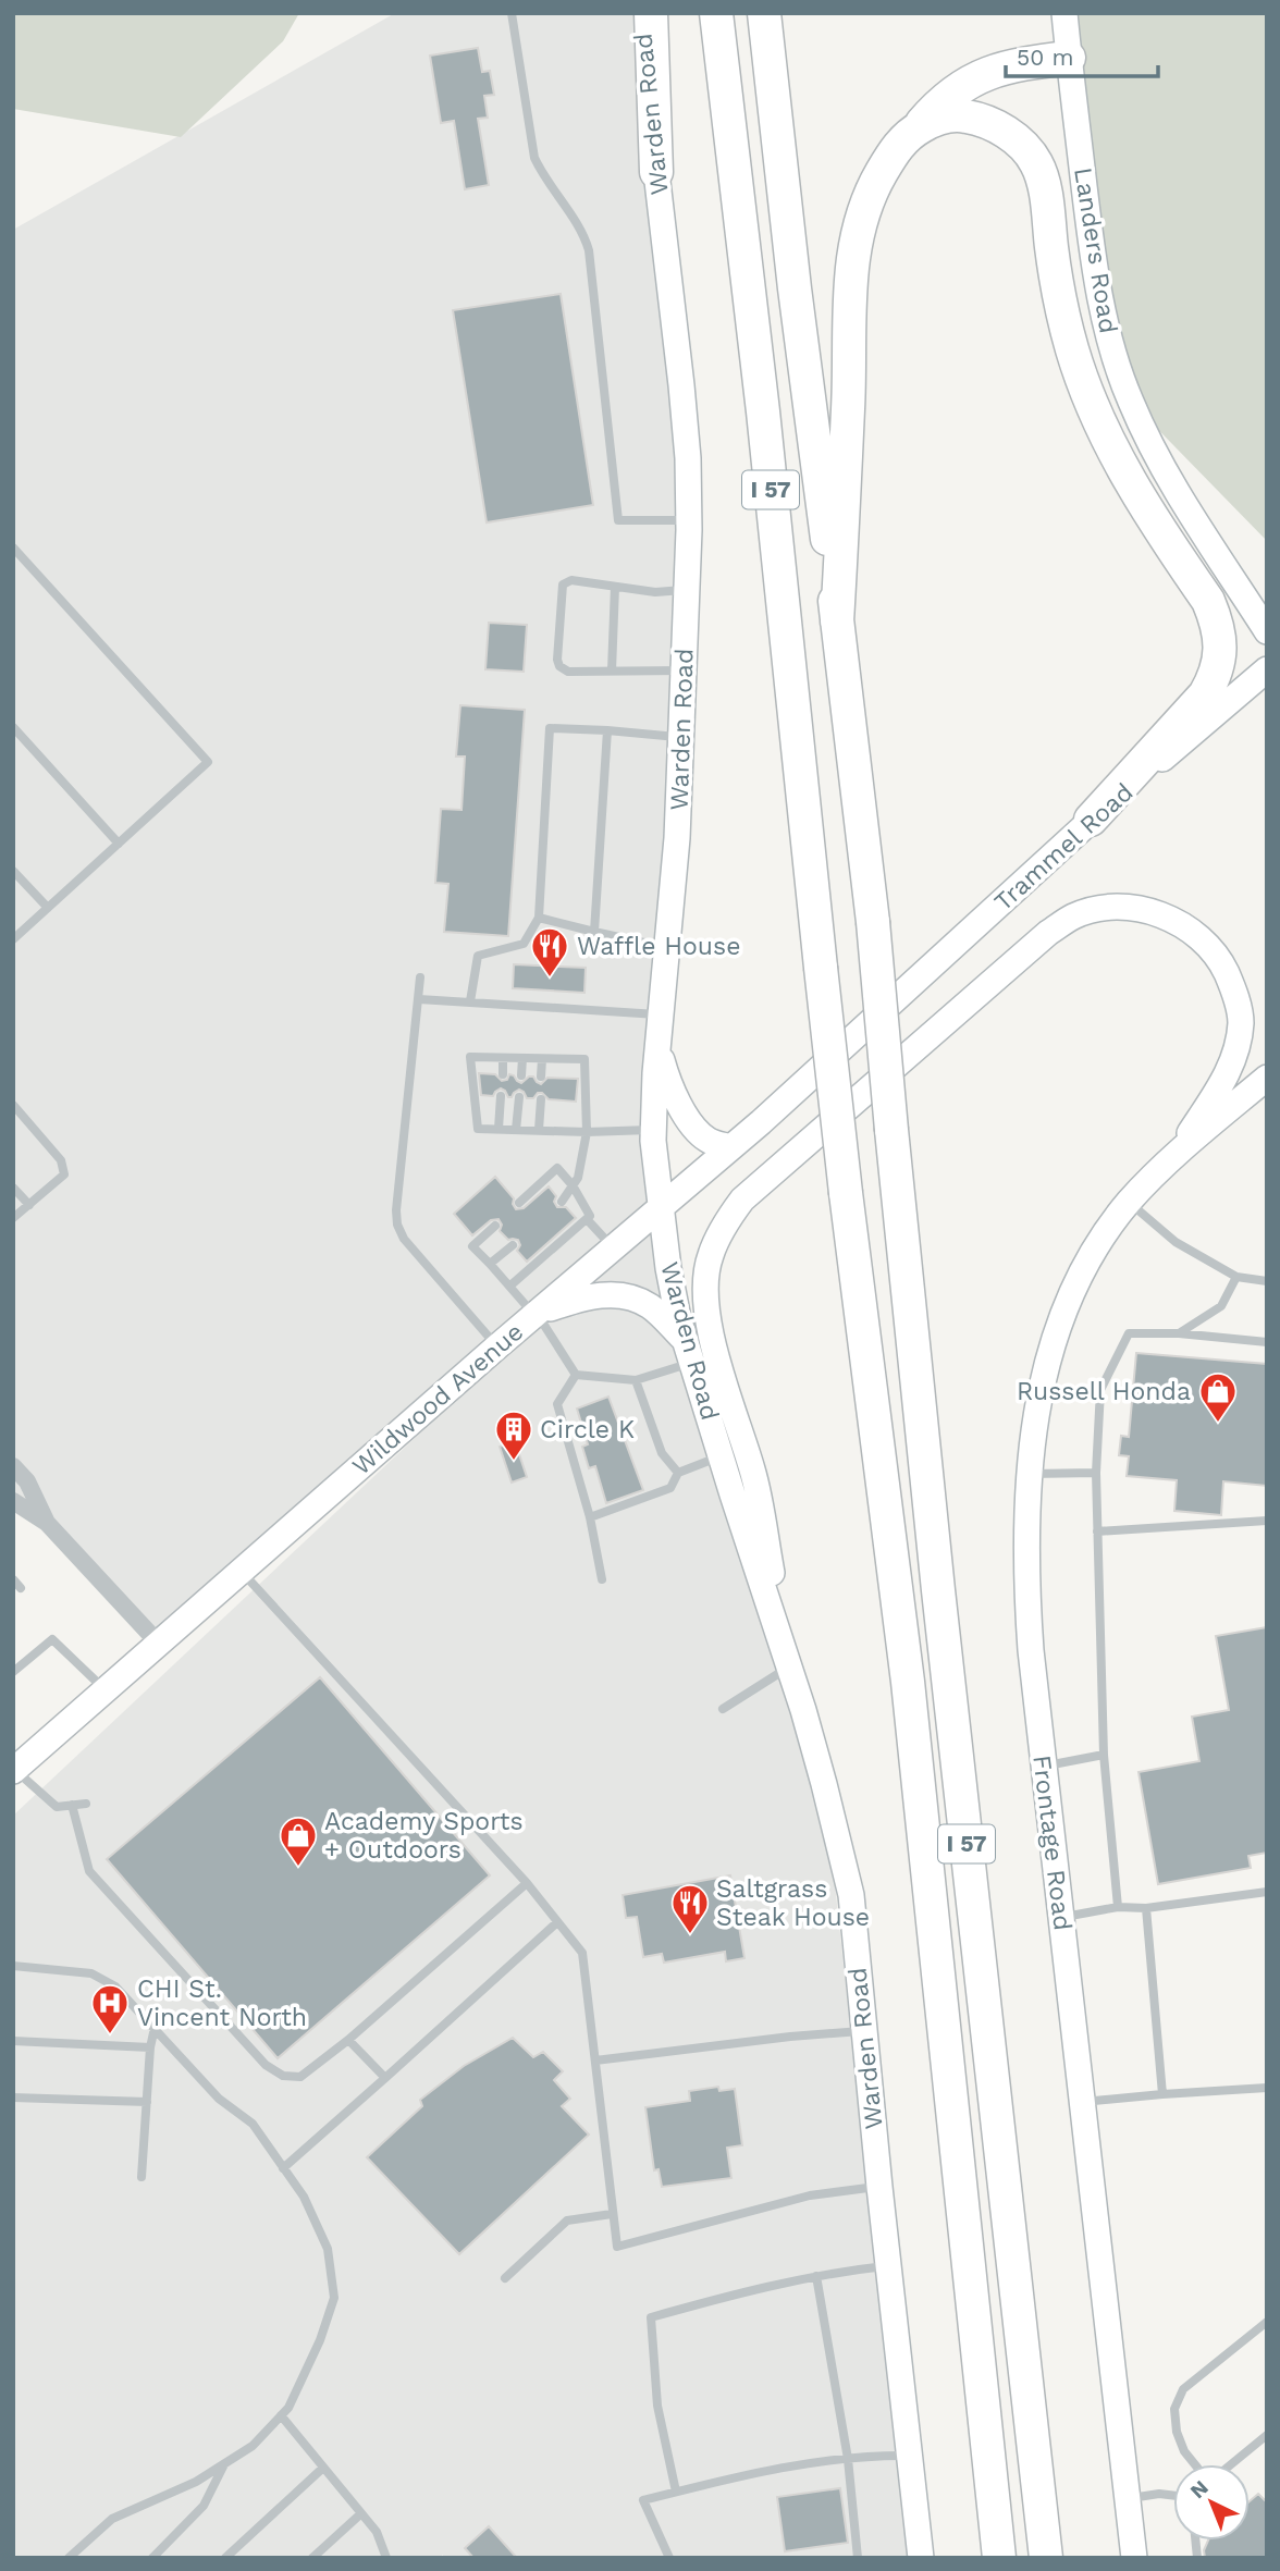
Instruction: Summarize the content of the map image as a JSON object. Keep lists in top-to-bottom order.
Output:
{
  "streets": {
    "highway": ["I 57"],
    "main road": [
      "Warden Road",
      "Landers Road",
      "Trammel Road",
      "Wildwood Avenue",
      "Frontage Road"
    ]
  },
  "crossings": [
    ["Warden Road", "Wildwood Avenue"],
    ["Trammel Road", "Wildwood Avenue"]
  ],
  "places": {
    "restaurant": ["Waffle House", "Saltgrass Steak House"],
    "shop": ["Russell Honda", "Academy Sports + Outdoors"],
    "building": ["Circle K"],
    "hospital": ["CHI St. Vincent North"]
  },
  "scale_bar": "50 m",
  "north": "top left"
}
